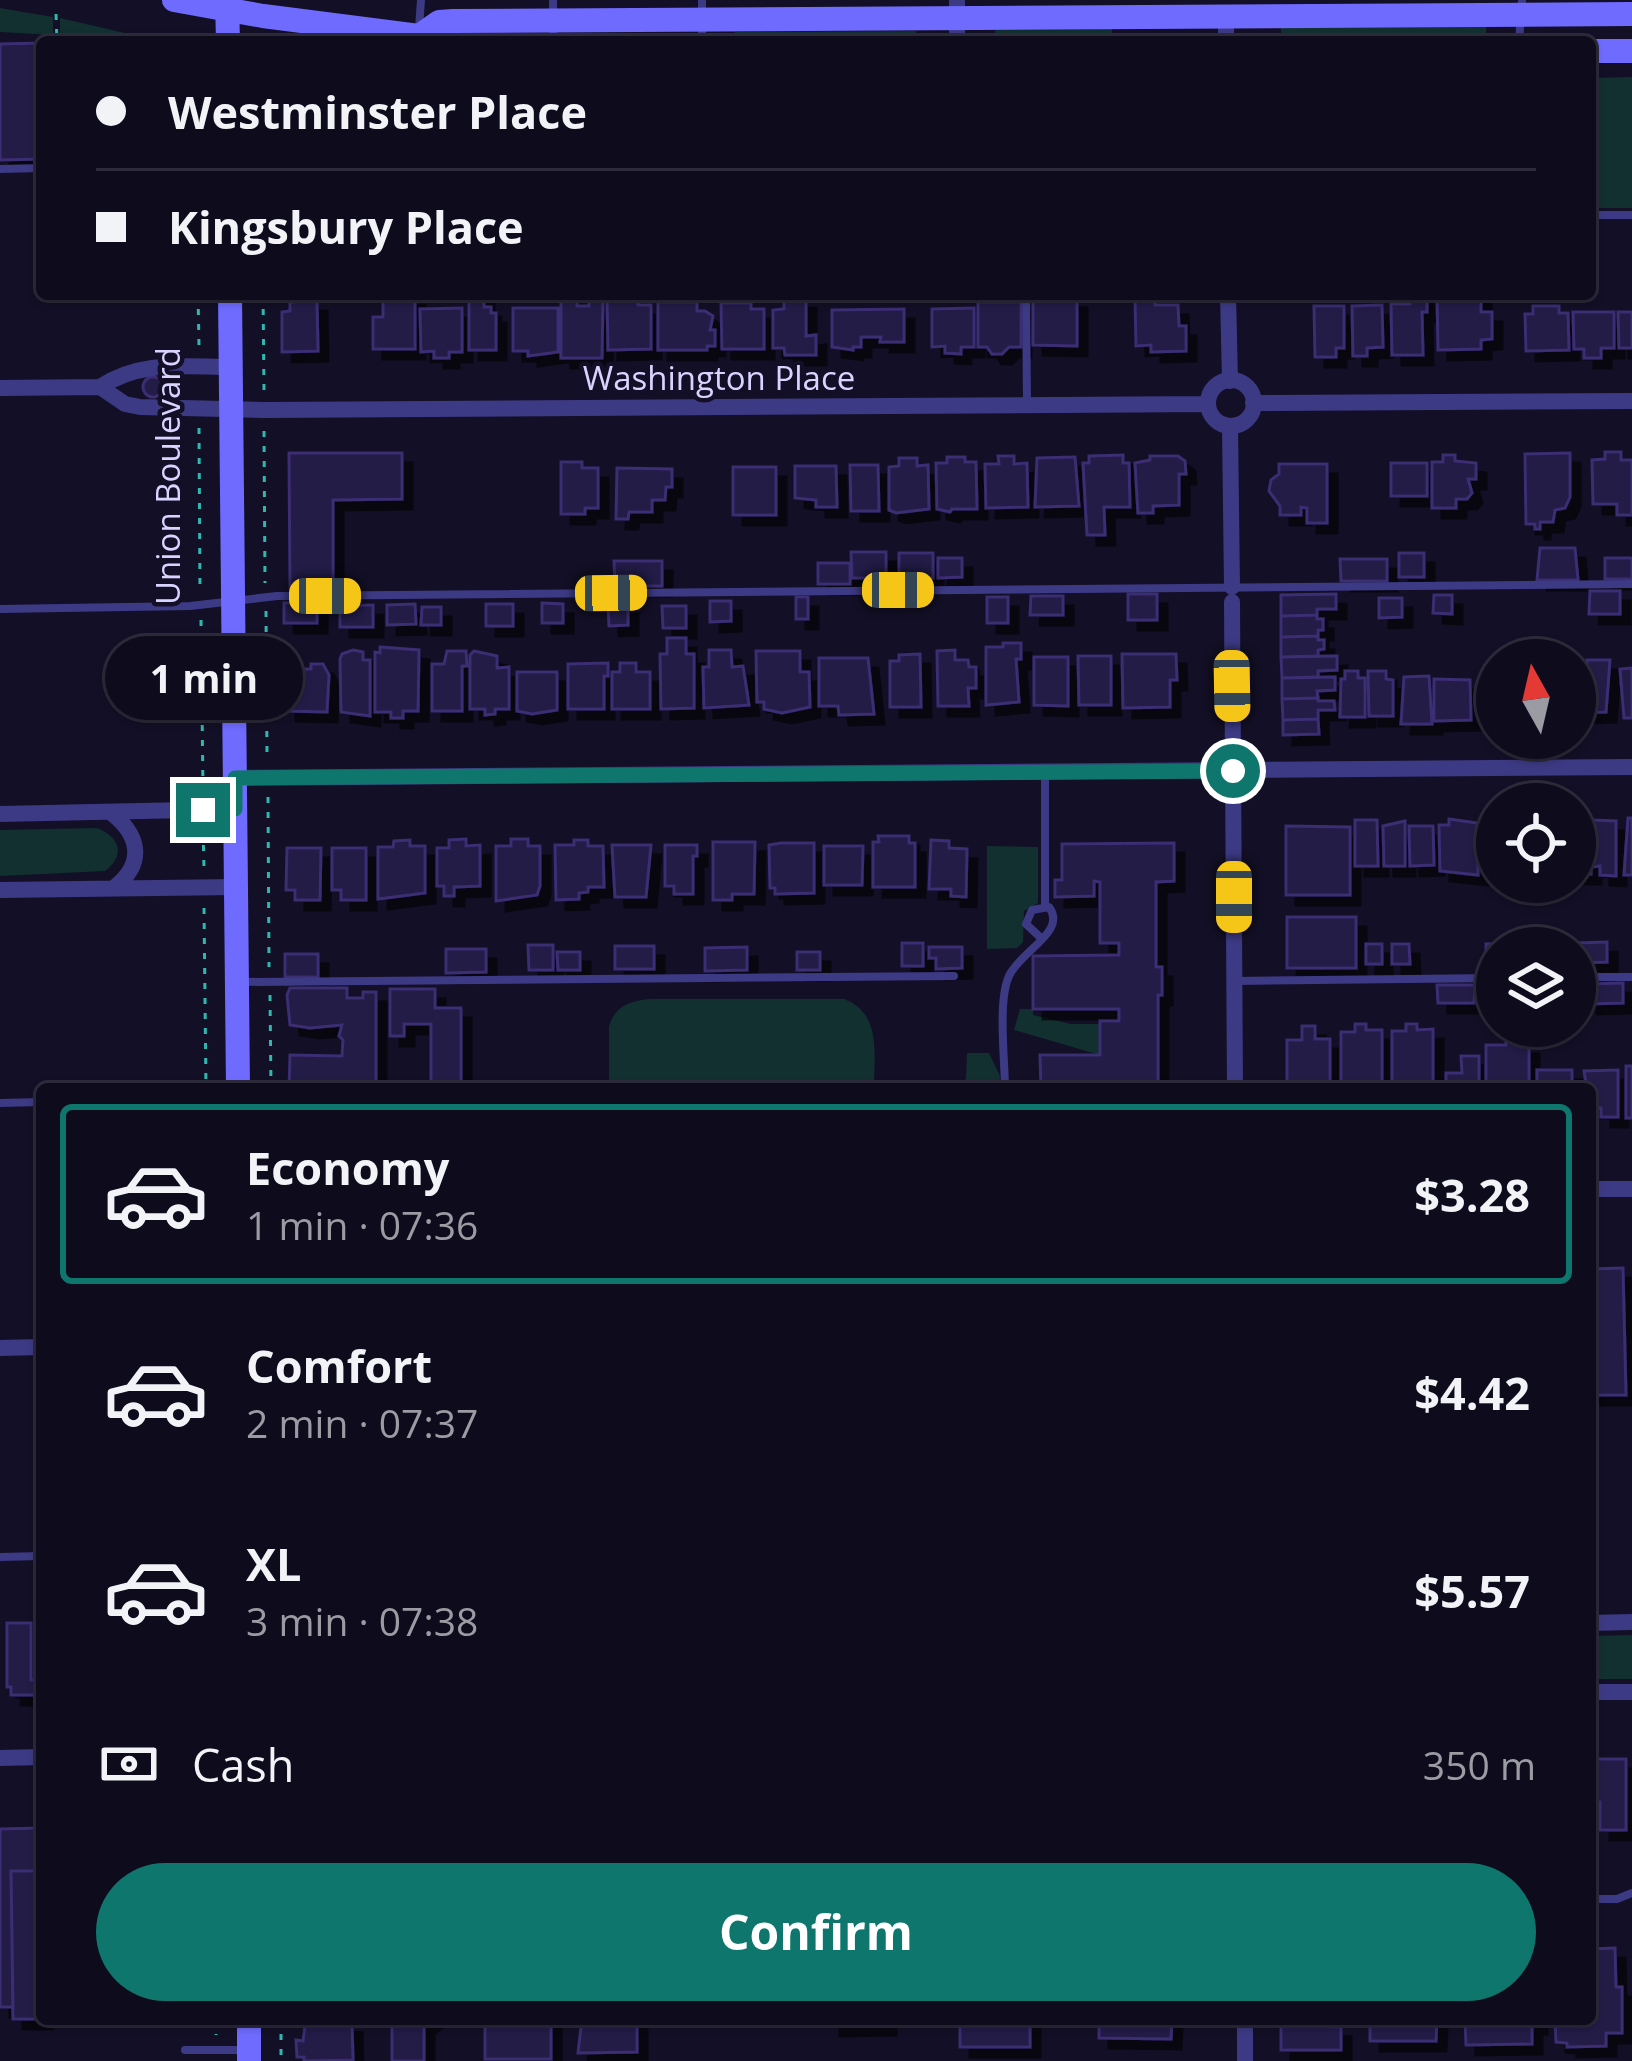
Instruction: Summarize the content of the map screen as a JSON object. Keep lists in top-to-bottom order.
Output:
{
  "streets": {
    "main road": ["Union Boulevard"],
    "street": ["Washington Place"]
  },
  "crossings": [
    ["Washington Place", "Union Boulevard"]
  ],
  "north": "top",
  "page": {
    "banner": ["Westminster Place", "Kingsbury Place"],
    "bubble": "1 min",
    "list": [
      {
        "name": "Economy",
        "note": "1 min · 07:36",
        "value": "$3.28"
      },
      {
        "name": "Comfort",
        "note": "2 min · 07:37",
        "value": "$4.42"
      },
      {
        "name": "XL",
        "note": "3 min · 07:38",
        "value": "$5.57"
      }
    ],
    "pay": ["Cash", "350 m"],
    "buttons": "Confirm"
  }
}
